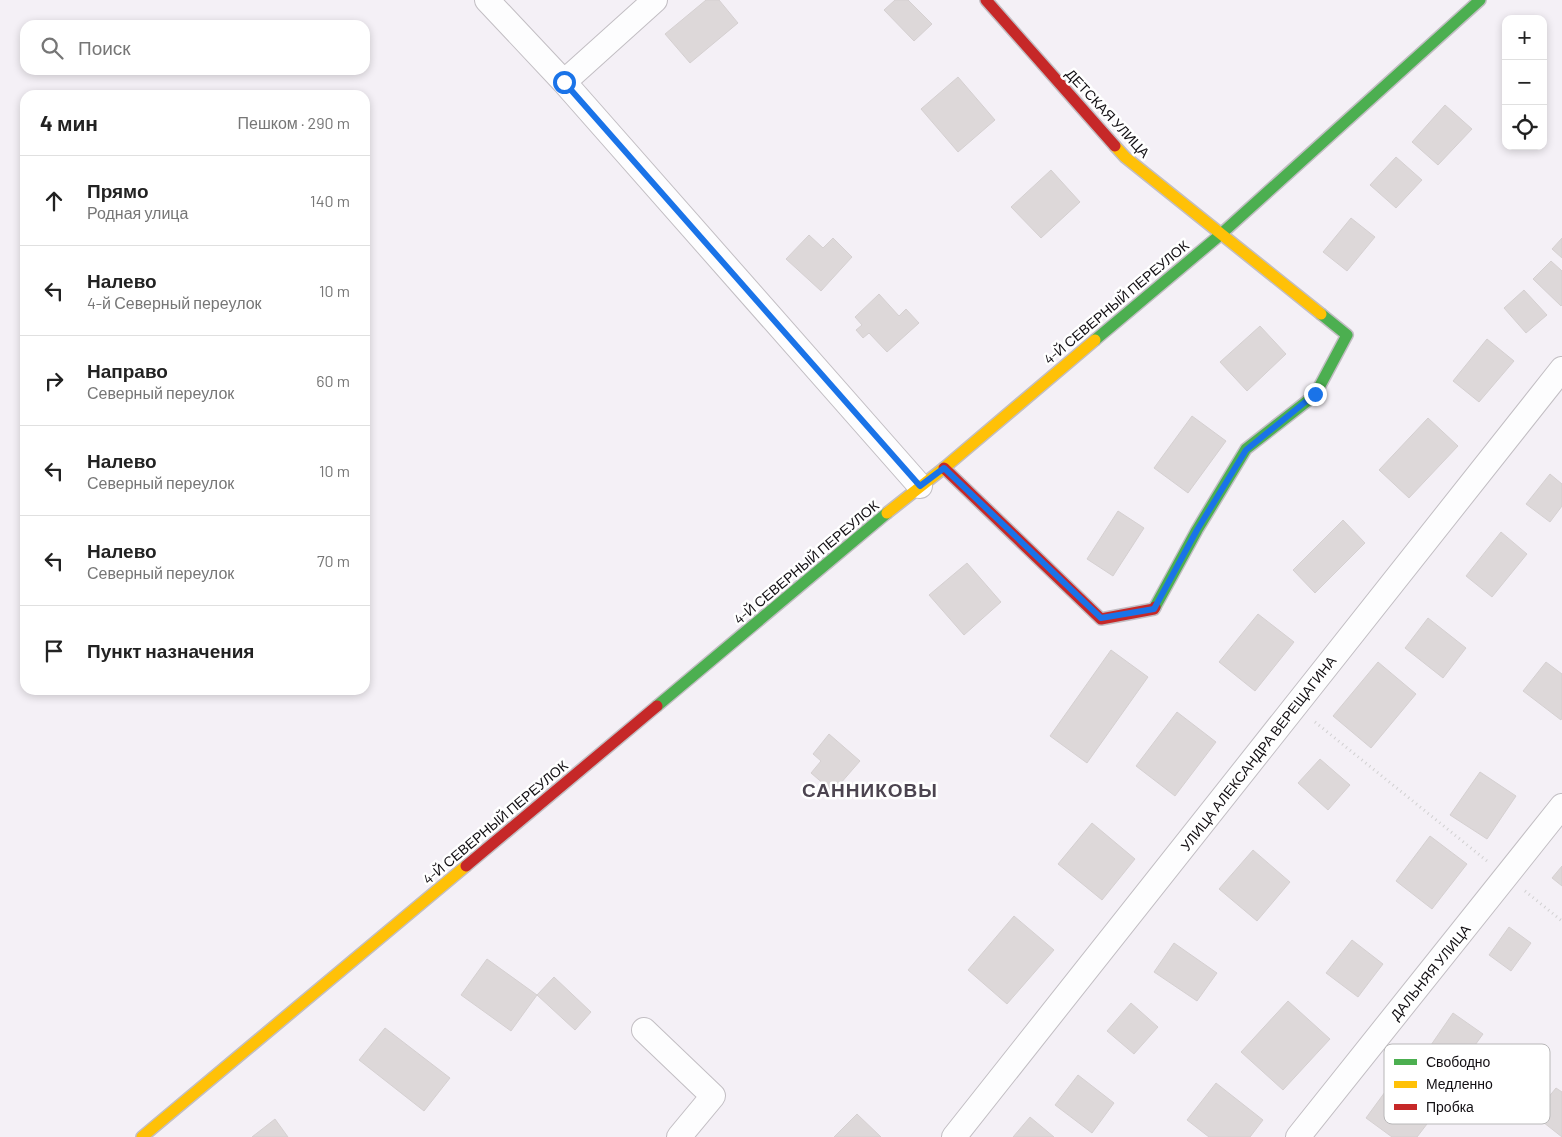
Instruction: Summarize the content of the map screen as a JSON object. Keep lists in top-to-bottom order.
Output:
{
  "streets": {
    "street": [
      "ДЕТСКАЯ УЛИЦА",
      "4-Й СЕВЕРНЫЙ ПЕРЕУЛОК",
      "УЛИЦА АЛЕКСАНДРА ВЕРЕЩАГИНА",
      "ДАЛЬНЯЯ УЛИЦА"
    ]
  },
  "crossings": [
    ["ДЕТСКАЯ УЛИЦА", "4-Й СЕВЕРНЫЙ ПЕРЕУЛОК"]
  ],
  "districts": ["САННИКОВЫ"],
  "legend": ["Свободно", "Медленно", "Пробка"],
  "page": {
    "map_buttons": ["+", "−"],
    "search": "Поиск",
    "heading": ["4 мин", "Пешком · 290 m"],
    "list": [
      ["Прямо", "Родная улица", "140 m"],
      ["Налево", "4-й Северный переулок", "10 m"],
      ["Направо", "Северный переулок", "60 m"],
      ["Налево", "Северный переулок", "10 m"],
      ["Налево", "Северный переулок", "70 m"],
      "Пункт назначения"
    ]
  }
}
